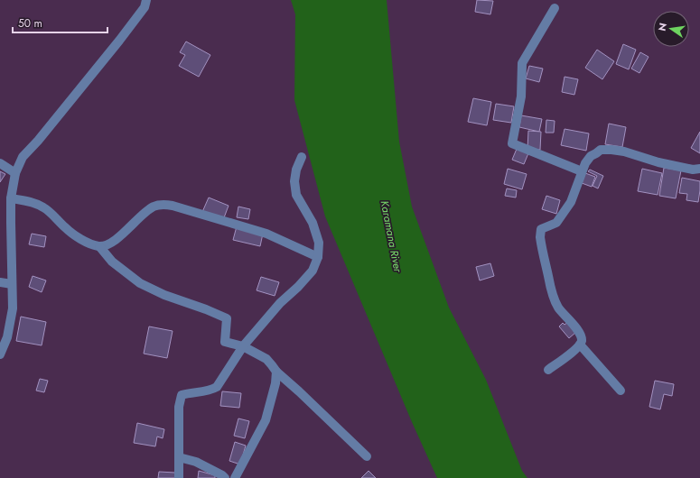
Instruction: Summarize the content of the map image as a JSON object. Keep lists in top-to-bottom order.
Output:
{
  "water": ["Karamana River"],
  "scale_bar": "50 m",
  "north": "left"
}
